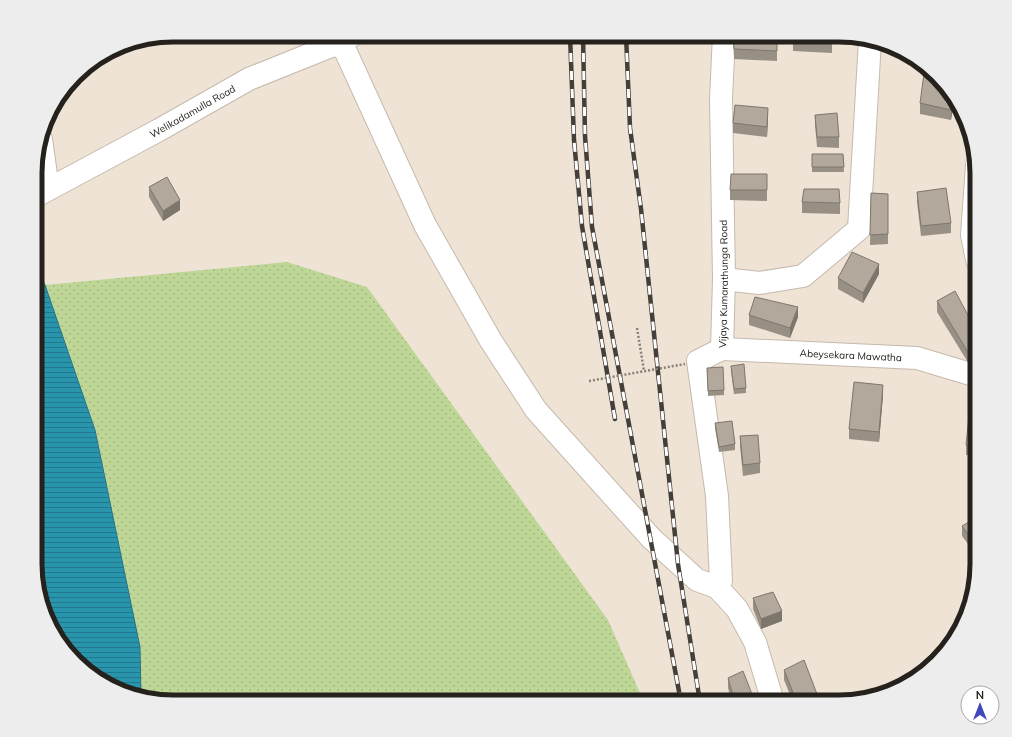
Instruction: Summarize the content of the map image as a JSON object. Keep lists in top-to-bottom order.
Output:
{
  "streets": {
    "street": ["Welikadamulla Road", "Vijaya Kumarathunga Road", "Abeysekara Mawatha"]
  },
  "crossings": [
    ["Vijaya Kumarathunga Road", "Abeysekara Mawatha"]
  ],
  "north": "top"
}
